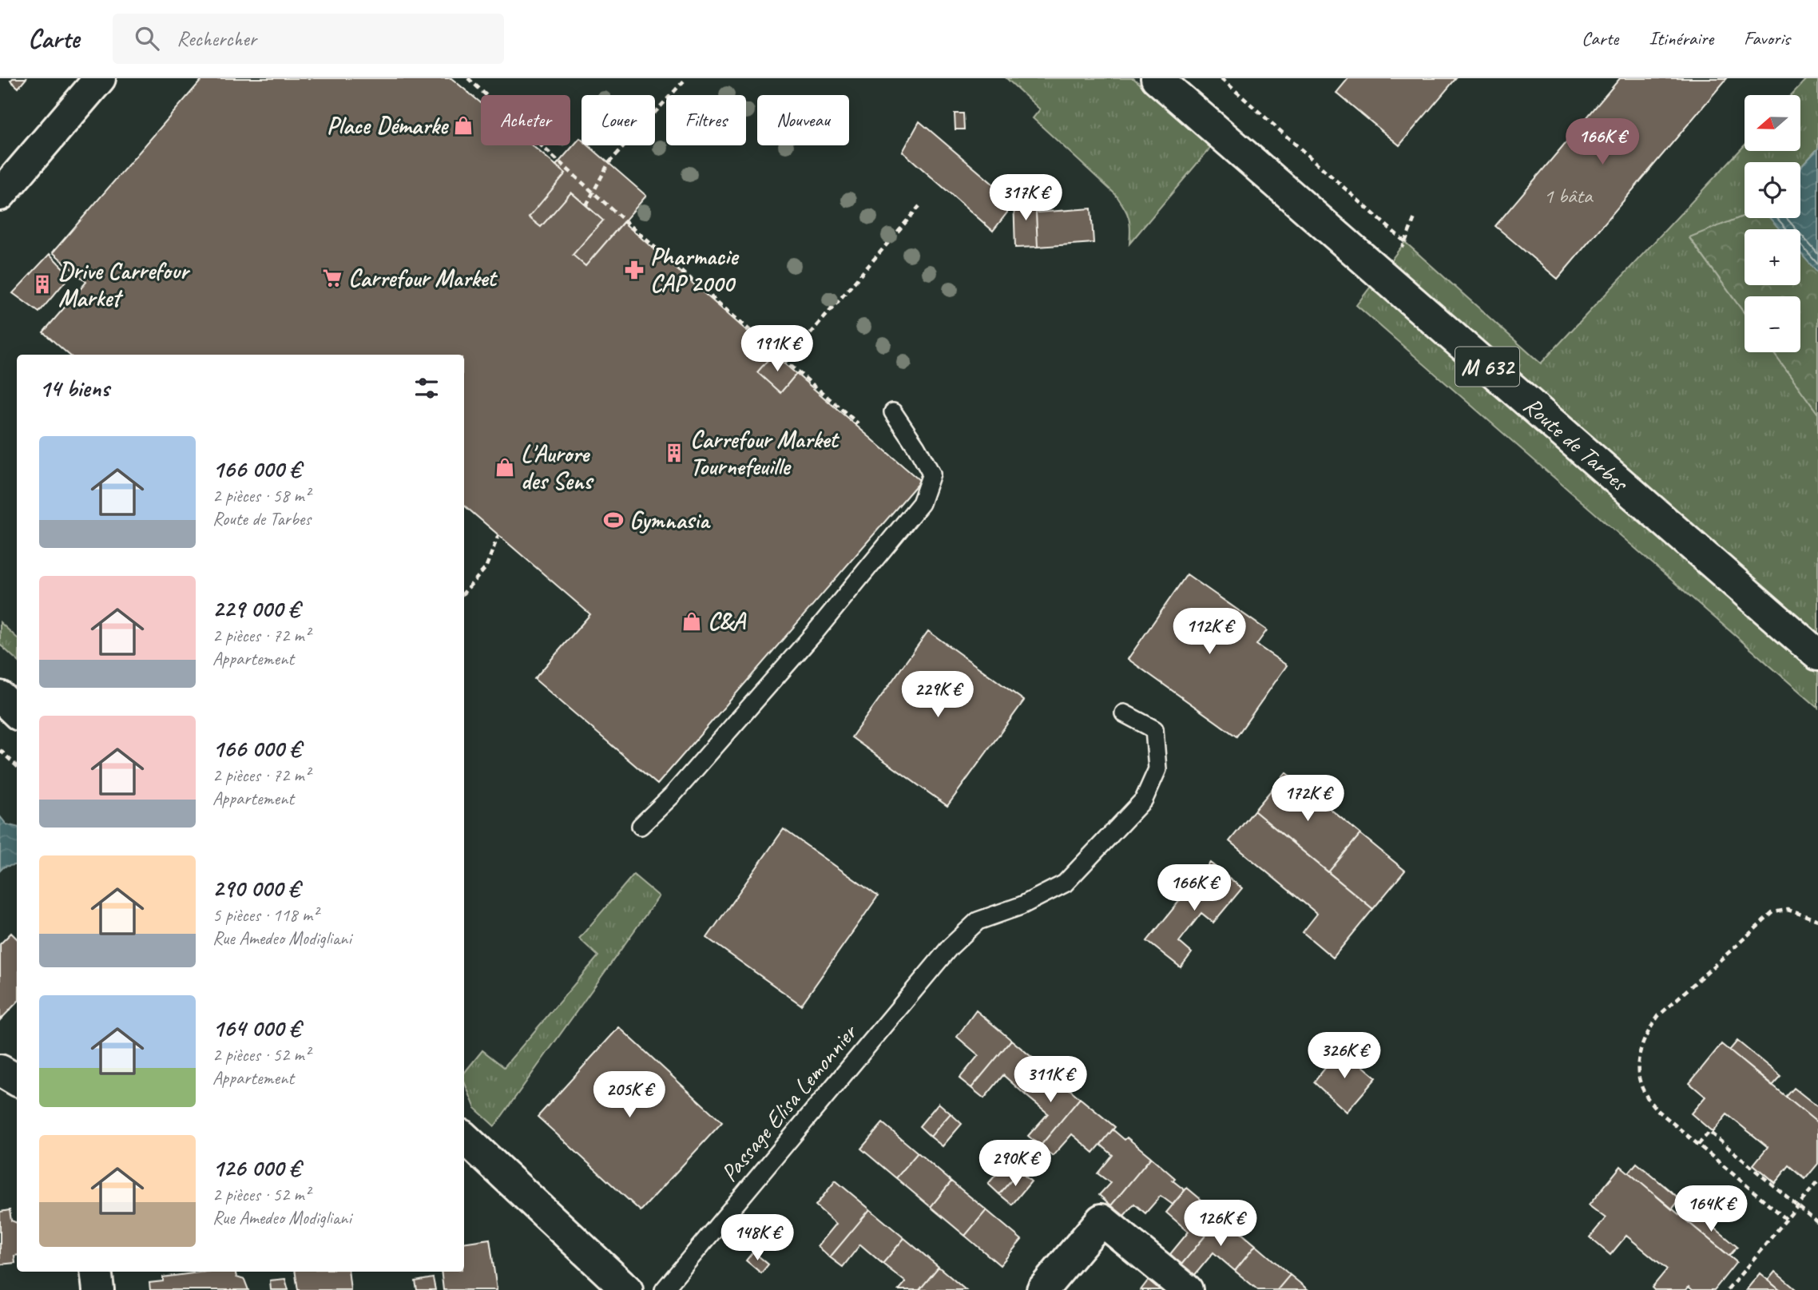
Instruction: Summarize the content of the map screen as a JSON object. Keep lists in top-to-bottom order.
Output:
{
  "streets": {
    "main road": ["M 632", "Route de Tarbes"],
    "lane": ["Passage Elisa Lemonnier"]
  },
  "places": {
    "shop": ["Place Démarke", "L'Aurore des Sens", "C&A"],
    "pharmacy": ["Pharmacie CAP 2000"],
    "supermarket": ["Carrefour Market"],
    "building": ["Drive Carrefour Market", "Carrefour Market Tournefeuille"],
    "sports": ["Gymnasia"]
  },
  "house_numbers": ["1 bâta"],
  "north": "left",
  "page": {
    "header": "Carte",
    "search": "Rechercher",
    "nav": ["Carte", "Itinéraire", "Favoris"],
    "map_buttons": ["+", "−"],
    "chip": [
      "Acheter",
      "Louer",
      "Filtres",
      "Nouveau"
    ],
    "price": [
      "166K €",
      "317K €",
      "191K €",
      "112K €",
      "229K €",
      "172K €",
      "166K €",
      "326K €",
      "311K €",
      "205K €",
      "290K €",
      "164K €",
      "126K €",
      "148K €"
    ],
    "heading": "14 biens",
    "list": [
      {
        "name": "166 000 €",
        "note": "2 pièces · 58 m² · Route de Tarbes"
      },
      {
        "name": "229 000 €",
        "note": "2 pièces · 72 m² · Appartement"
      },
      {
        "name": "166 000 €",
        "note": "2 pièces · 72 m² · Appartement"
      },
      {
        "name": "290 000 €",
        "note": "5 pièces · 118 m² · Rue Amedeo Modigliani"
      },
      {
        "name": "164 000 €",
        "note": "2 pièces · 52 m² · Appartement"
      },
      {
        "name": "126 000 €",
        "note": "2 pièces · 52 m² · Rue Amedeo Modigliani"
      }
    ]
  }
}
